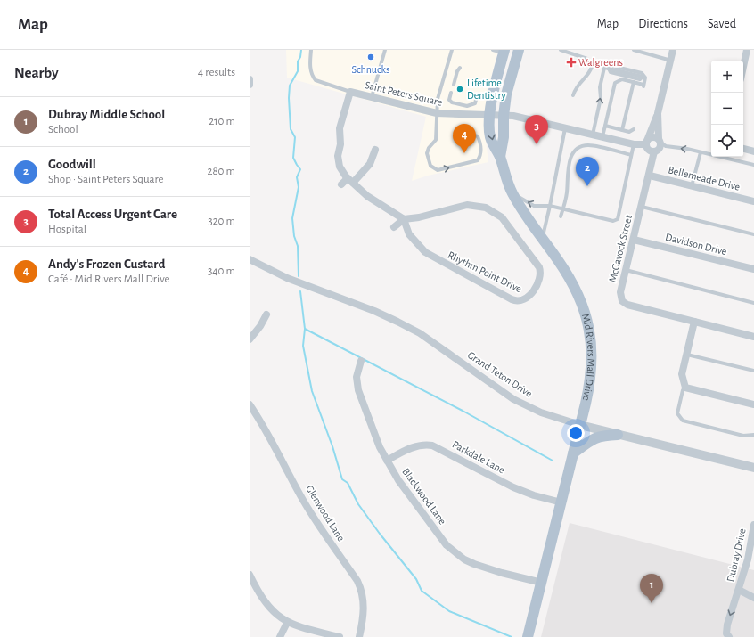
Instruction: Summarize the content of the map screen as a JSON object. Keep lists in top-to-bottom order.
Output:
{
  "streets": {
    "main road": ["Mid Rivers Mall Drive"],
    "street": [
      "Saint Peters Square",
      "Bellemeade Drive",
      "Davidson Drive",
      "McGavock Street",
      "Rhythm Point Drive",
      "Grand Teton Drive",
      "Parkdale Lane",
      "Blackwood Lane",
      "Glenwood Lane",
      "Dubray Drive"
    ]
  },
  "crossings": [
    ["Saint Peters Square", "McGavock Street"],
    ["Saint Peters Square", "Mid Rivers Mall Drive"],
    ["Bellemeade Drive", "McGavock Street"],
    ["Davidson Drive", "McGavock Street"],
    ["Mid Rivers Mall Drive", "Grand Teton Drive"],
    ["Mid Rivers Mall Drive", "Parkdale Lane"],
    ["Mid Rivers Mall Drive", "Blackwood Lane"],
    ["Parkdale Lane", "Blackwood Lane"]
  ],
  "one_way": ["Dubray Drive"],
  "places": {
    "other": ["Schnucks", "Lifetime Dentistry"],
    "health": ["Walgreens"]
  },
  "page": {
    "header": "Map",
    "nav": ["Map", "Directions", "Saved"],
    "heading": ["Nearby", "4 results"],
    "map_buttons": ["+", "−"],
    "list": [
      {
        "mark": "1",
        "name": "Dubray Middle School",
        "note": "School",
        "value": "210 m"
      },
      {
        "mark": "2",
        "name": "Goodwill",
        "note": "Shop · Saint Peters Square",
        "value": "280 m"
      },
      {
        "mark": "3",
        "name": "Total Access Urgent Care",
        "note": "Hospital",
        "value": "320 m"
      },
      {
        "mark": "4",
        "name": "Andy's Frozen Custard",
        "note": "Café · Mid Rivers Mall Drive",
        "value": "340 m"
      }
    ],
    "pins": [
      "3",
      "4",
      "2",
      "1"
    ]
  }
}
